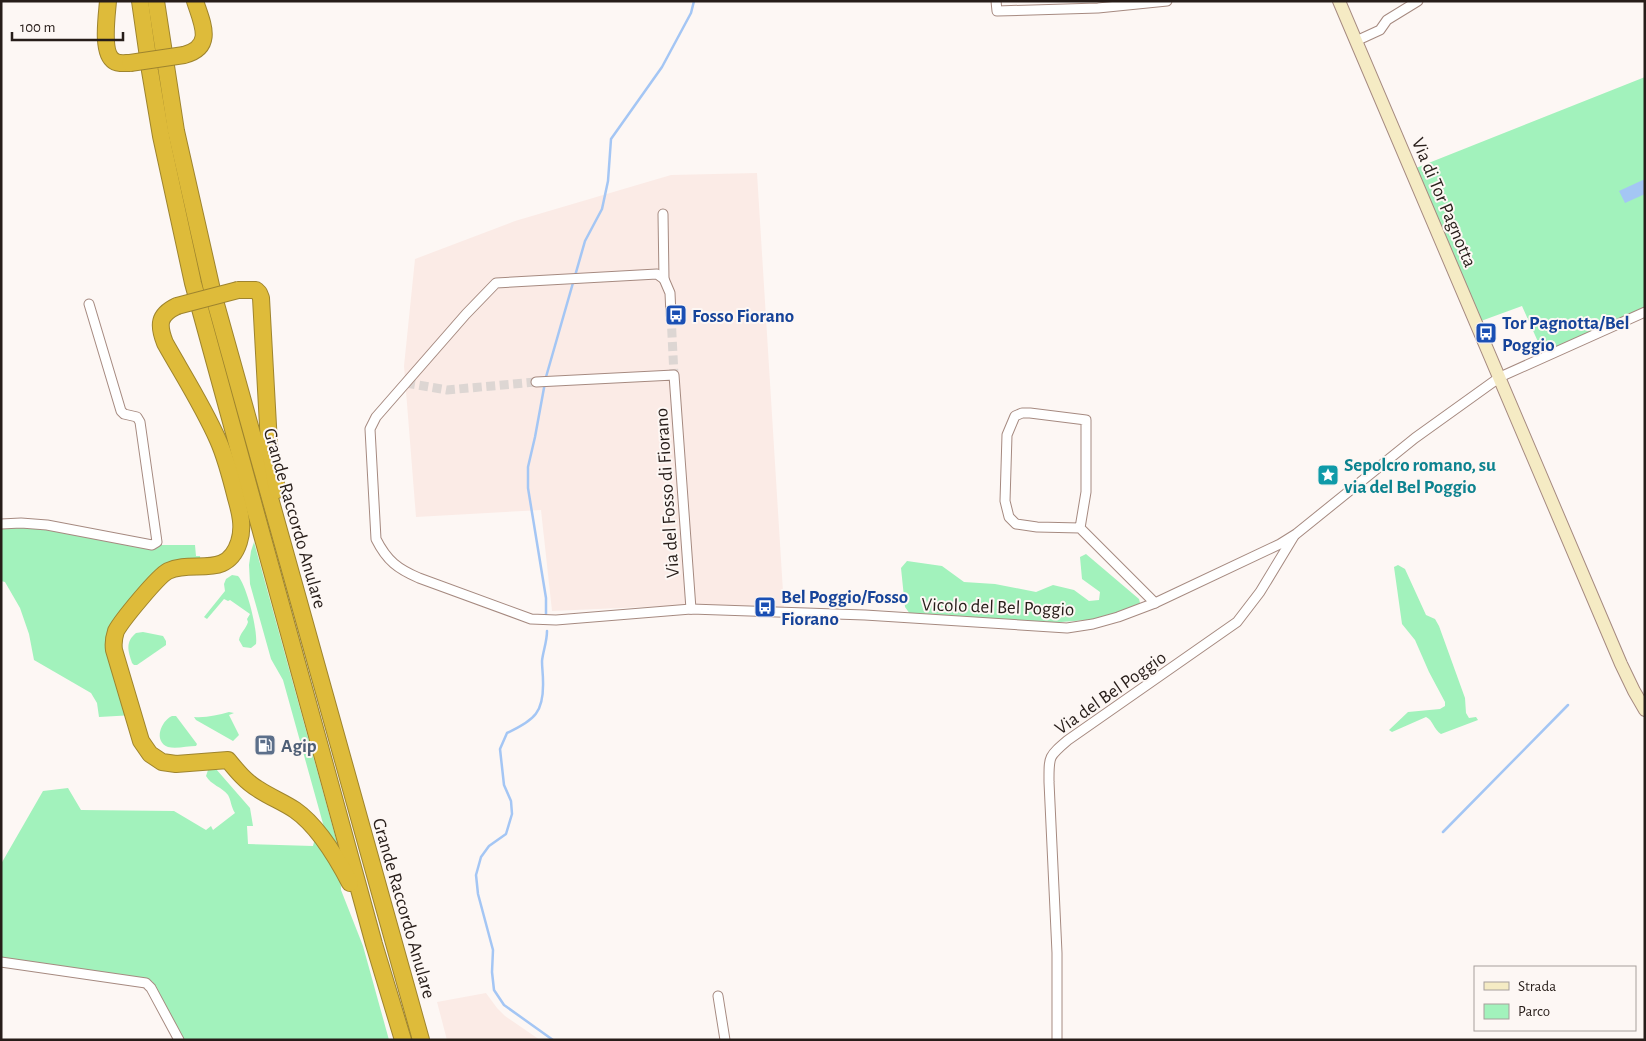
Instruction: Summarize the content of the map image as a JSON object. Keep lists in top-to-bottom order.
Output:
{
  "streets": {
    "highway": ["Grande Raccordo Anulare"],
    "street": [
      "Via di Tor Pagnotta",
      "Via del Fosso di Fiorano",
      "Vicolo del Bel Poggio",
      "Via del Bel Poggio"
    ]
  },
  "crossings": [
    ["Via di Tor Pagnotta", "Vicolo del Bel Poggio"],
    ["Via del Fosso di Fiorano", "Vicolo del Bel Poggio"],
    ["Vicolo del Bel Poggio", "Via del Bel Poggio"]
  ],
  "places": {
    "bus stop": ["Fosso Fiorano", "Tor Pagnotta/Bel Poggio", "Bel Poggio/Fosso Fiorano"],
    "place": ["Sepolcro romano, su via del Bel Poggio"],
    "fuel station": ["Agip"]
  },
  "legend": ["Strada", "Parco"],
  "scale_bar": "100 m"
}
